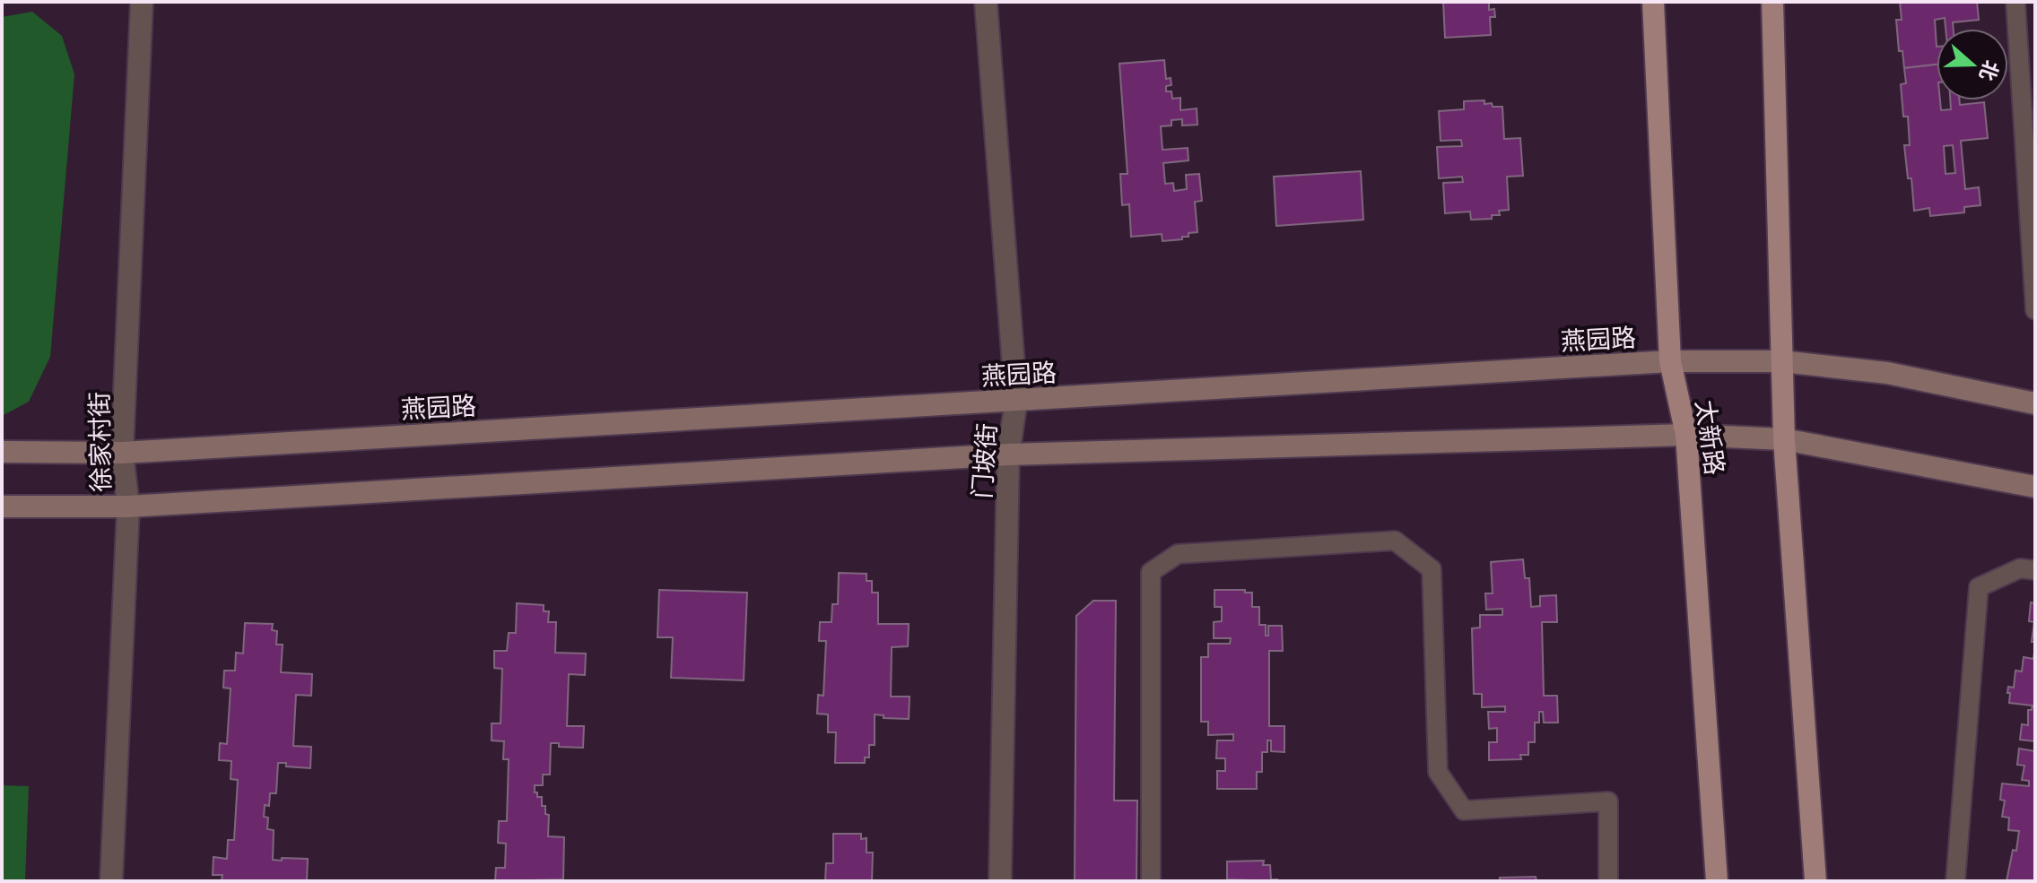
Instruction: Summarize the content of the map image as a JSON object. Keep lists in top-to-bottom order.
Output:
{
  "streets": {
    "main road": ["燕园路", "太新路"],
    "street": ["徐家村街", "门坡街"]
  },
  "crossings": [
    ["燕园路", "太新路"],
    ["燕园路", "徐家村街"],
    ["燕园路", "门坡街"]
  ],
  "north": "right"
}
